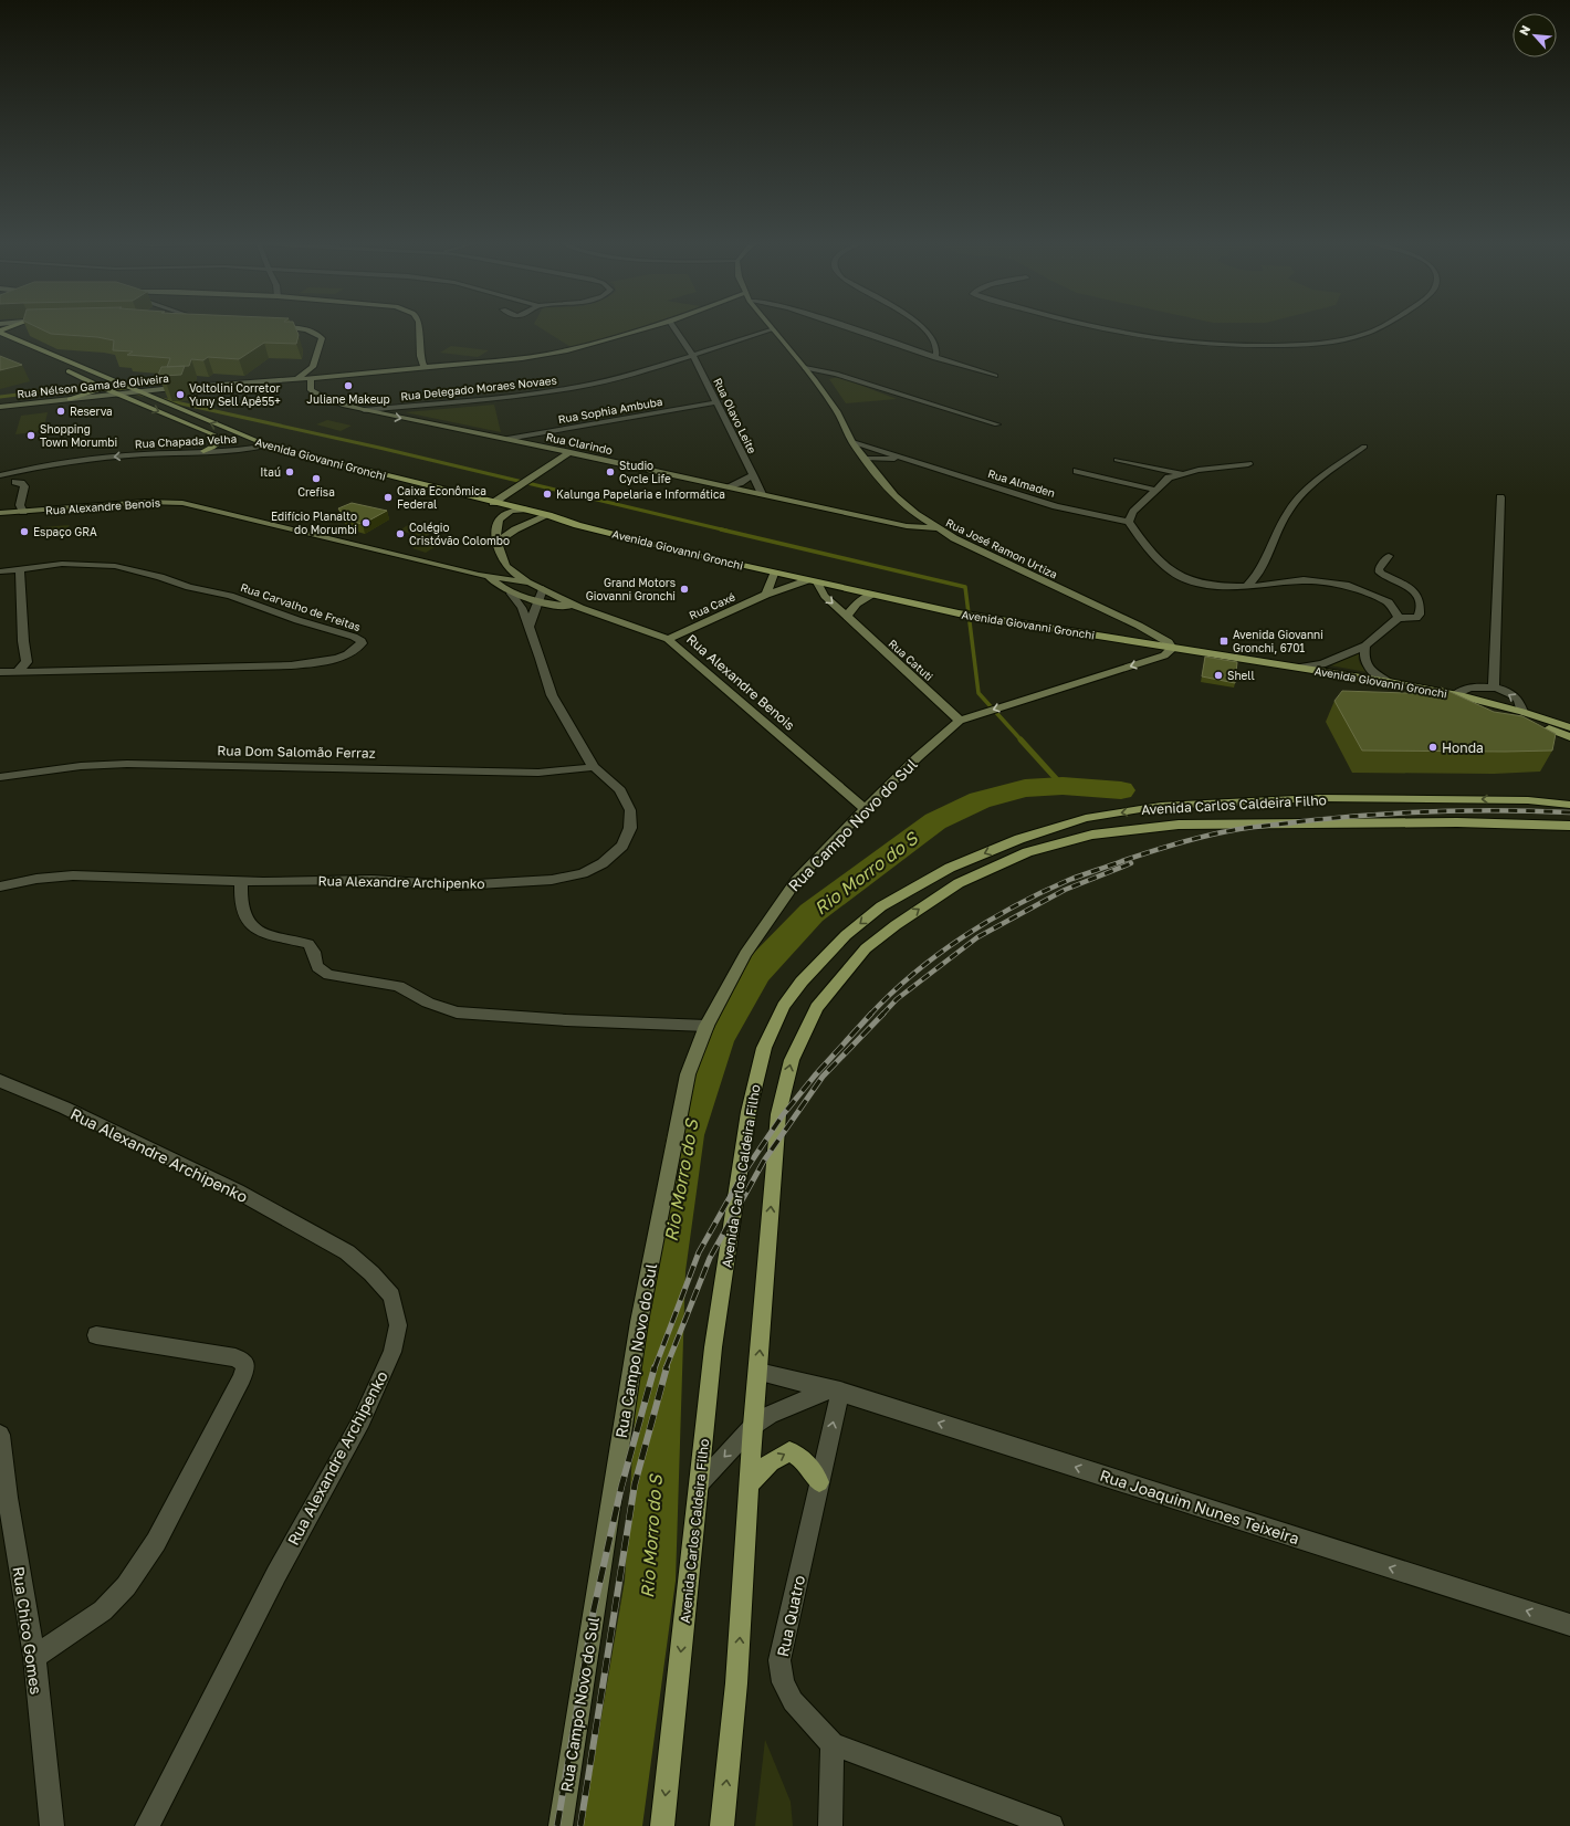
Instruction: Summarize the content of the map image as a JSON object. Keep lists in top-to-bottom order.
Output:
{
  "streets": {
    "main road": ["Avenida Giovanni Gronchi", "Avenida Carlos Caldeira Filho"],
    "street": [
      "Rua Nélson Gama de Oliveira",
      "Rua Delegado Moraes Novaes",
      "Rua Sophia Ambuba",
      "Rua Olavo Leite",
      "Rua Chapada Velha",
      "Rua Clarindo",
      "Rua Almaden",
      "Rua Alexandre Benois",
      "Rua José Ramon Urtiza",
      "Rua Caxé",
      "Rua Carvalho de Freitas",
      "Rua Catuti",
      "Rua Dom Salomão Ferraz",
      "Rua Campo Novo do Sul",
      "Rua Alexandre Archipenko",
      "Rua Joaquim Nunes Teixeira",
      "Rua Quatro",
      "Rua Chico Gomes"
    ]
  },
  "crossings": [
    ["Rua Nélson Gama de Oliveira", "Rua Clarindo"],
    ["Rua Nélson Gama de Oliveira", "Avenida Giovanni Gronchi"],
    ["Rua Delegado Moraes Novaes", "Rua Olavo Leite"],
    ["Rua Delegado Moraes Novaes", "Rua Clarindo"],
    ["Rua Delegado Moraes Novaes", "Rua José Ramon Urtiza"],
    ["Rua Sophia Ambuba", "Rua Olavo Leite"],
    ["Rua Sophia Ambuba", "Rua Clarindo"],
    ["Rua Olavo Leite", "Rua Clarindo"],
    ["Rua Chapada Velha", "Avenida Giovanni Gronchi"],
    ["Rua Clarindo", "Rua José Ramon Urtiza"],
    ["Avenida Giovanni Gronchi", "Rua José Ramon Urtiza"],
    ["Avenida Giovanni Gronchi", "Rua Caxé"],
    ["Avenida Giovanni Gronchi", "Rua Catuti"],
    ["Avenida Giovanni Gronchi", "Rua Campo Novo do Sul"],
    ["Rua Almaden", "Rua José Ramon Urtiza"],
    ["Rua Alexandre Benois", "Rua Caxé"],
    ["Rua Alexandre Benois", "Rua Campo Novo do Sul"],
    ["Rua Alexandre Benois", "Rua Alexandre Archipenko"],
    ["Rua José Ramon Urtiza", "Rua Campo Novo do Sul"],
    ["Rua Caxé", "Rua Catuti"],
    ["Rua Catuti", "Rua Campo Novo do Sul"],
    ["Rua Dom Salomão Ferraz", "Rua Alexandre Archipenko"],
    ["Avenida Carlos Caldeira Filho", "Rua Joaquim Nunes Teixeira"],
    ["Rua Joaquim Nunes Teixeira", "Rua Quatro"]
  ],
  "one_way": ["Rua Chapada Velha", "Rua Joaquim Nunes Teixeira"],
  "water": ["Rio Morro do S"],
  "places": {
    "other": [
      "Juliane Makeup",
      "Voltolini Corretor Yuny Sell Apê55+",
      "Reserva",
      "Shopping Town Morumbi",
      "Itaú",
      "Studio Cycle Life",
      "Crefisa",
      "Kalunga Papelaria e Informática",
      "Caixa Econômica Federal",
      "Edifício Planalto do Morumbi",
      "Espaço GRA",
      "Colégio Cristóvão Colombo",
      "Grand Motors Giovanni Gronchi",
      "Shell",
      "Honda"
    ],
    "transit": ["Avenida Giovanni Gronchi, 6701"]
  },
  "north": "top left"
}
